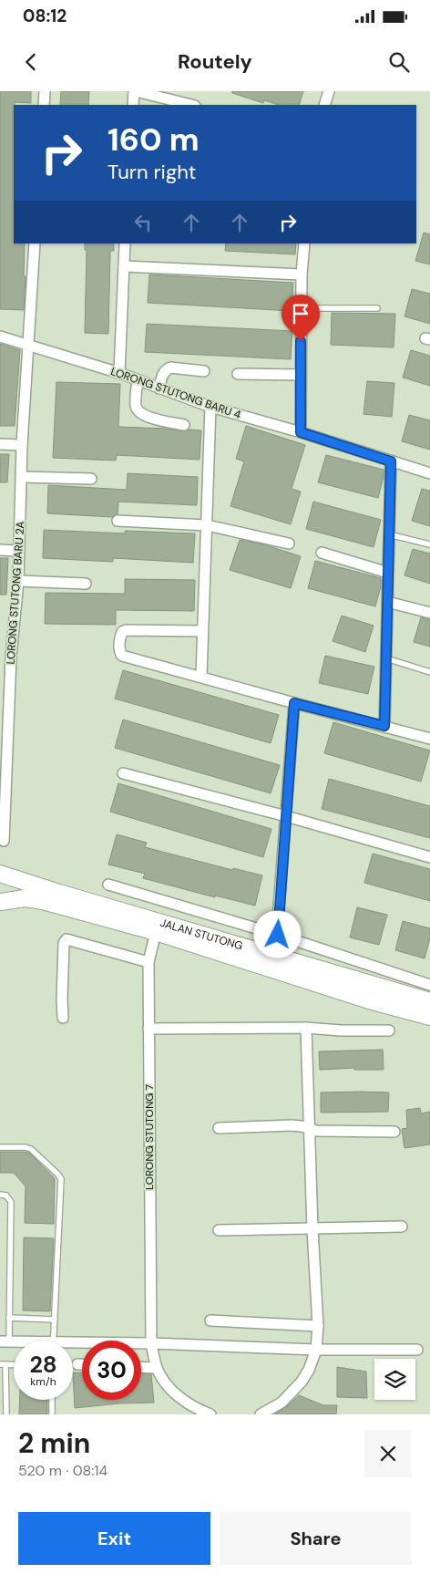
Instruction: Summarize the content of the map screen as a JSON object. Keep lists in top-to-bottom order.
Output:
{
  "streets": {
    "main road": ["JALAN STUTONG"],
    "street": ["LORONG STUTONG BARU 4", "LORONG STUTONG BARU 2A", "LORONG STUTONG 7"]
  },
  "crossings": [
    ["LORONG STUTONG BARU 4", "LORONG STUTONG BARU 2A"],
    ["JALAN STUTONG", "LORONG STUTONG 7"]
  ],
  "page": {
    "status": "08:12",
    "header": "Routely",
    "turn": ["160 m", "Turn right"],
    "speed": "28 km/h",
    "limit": "30",
    "heading": ["2 min", "520 m · 08:14"],
    "buttons": ["Exit", "Share"]
  }
}
